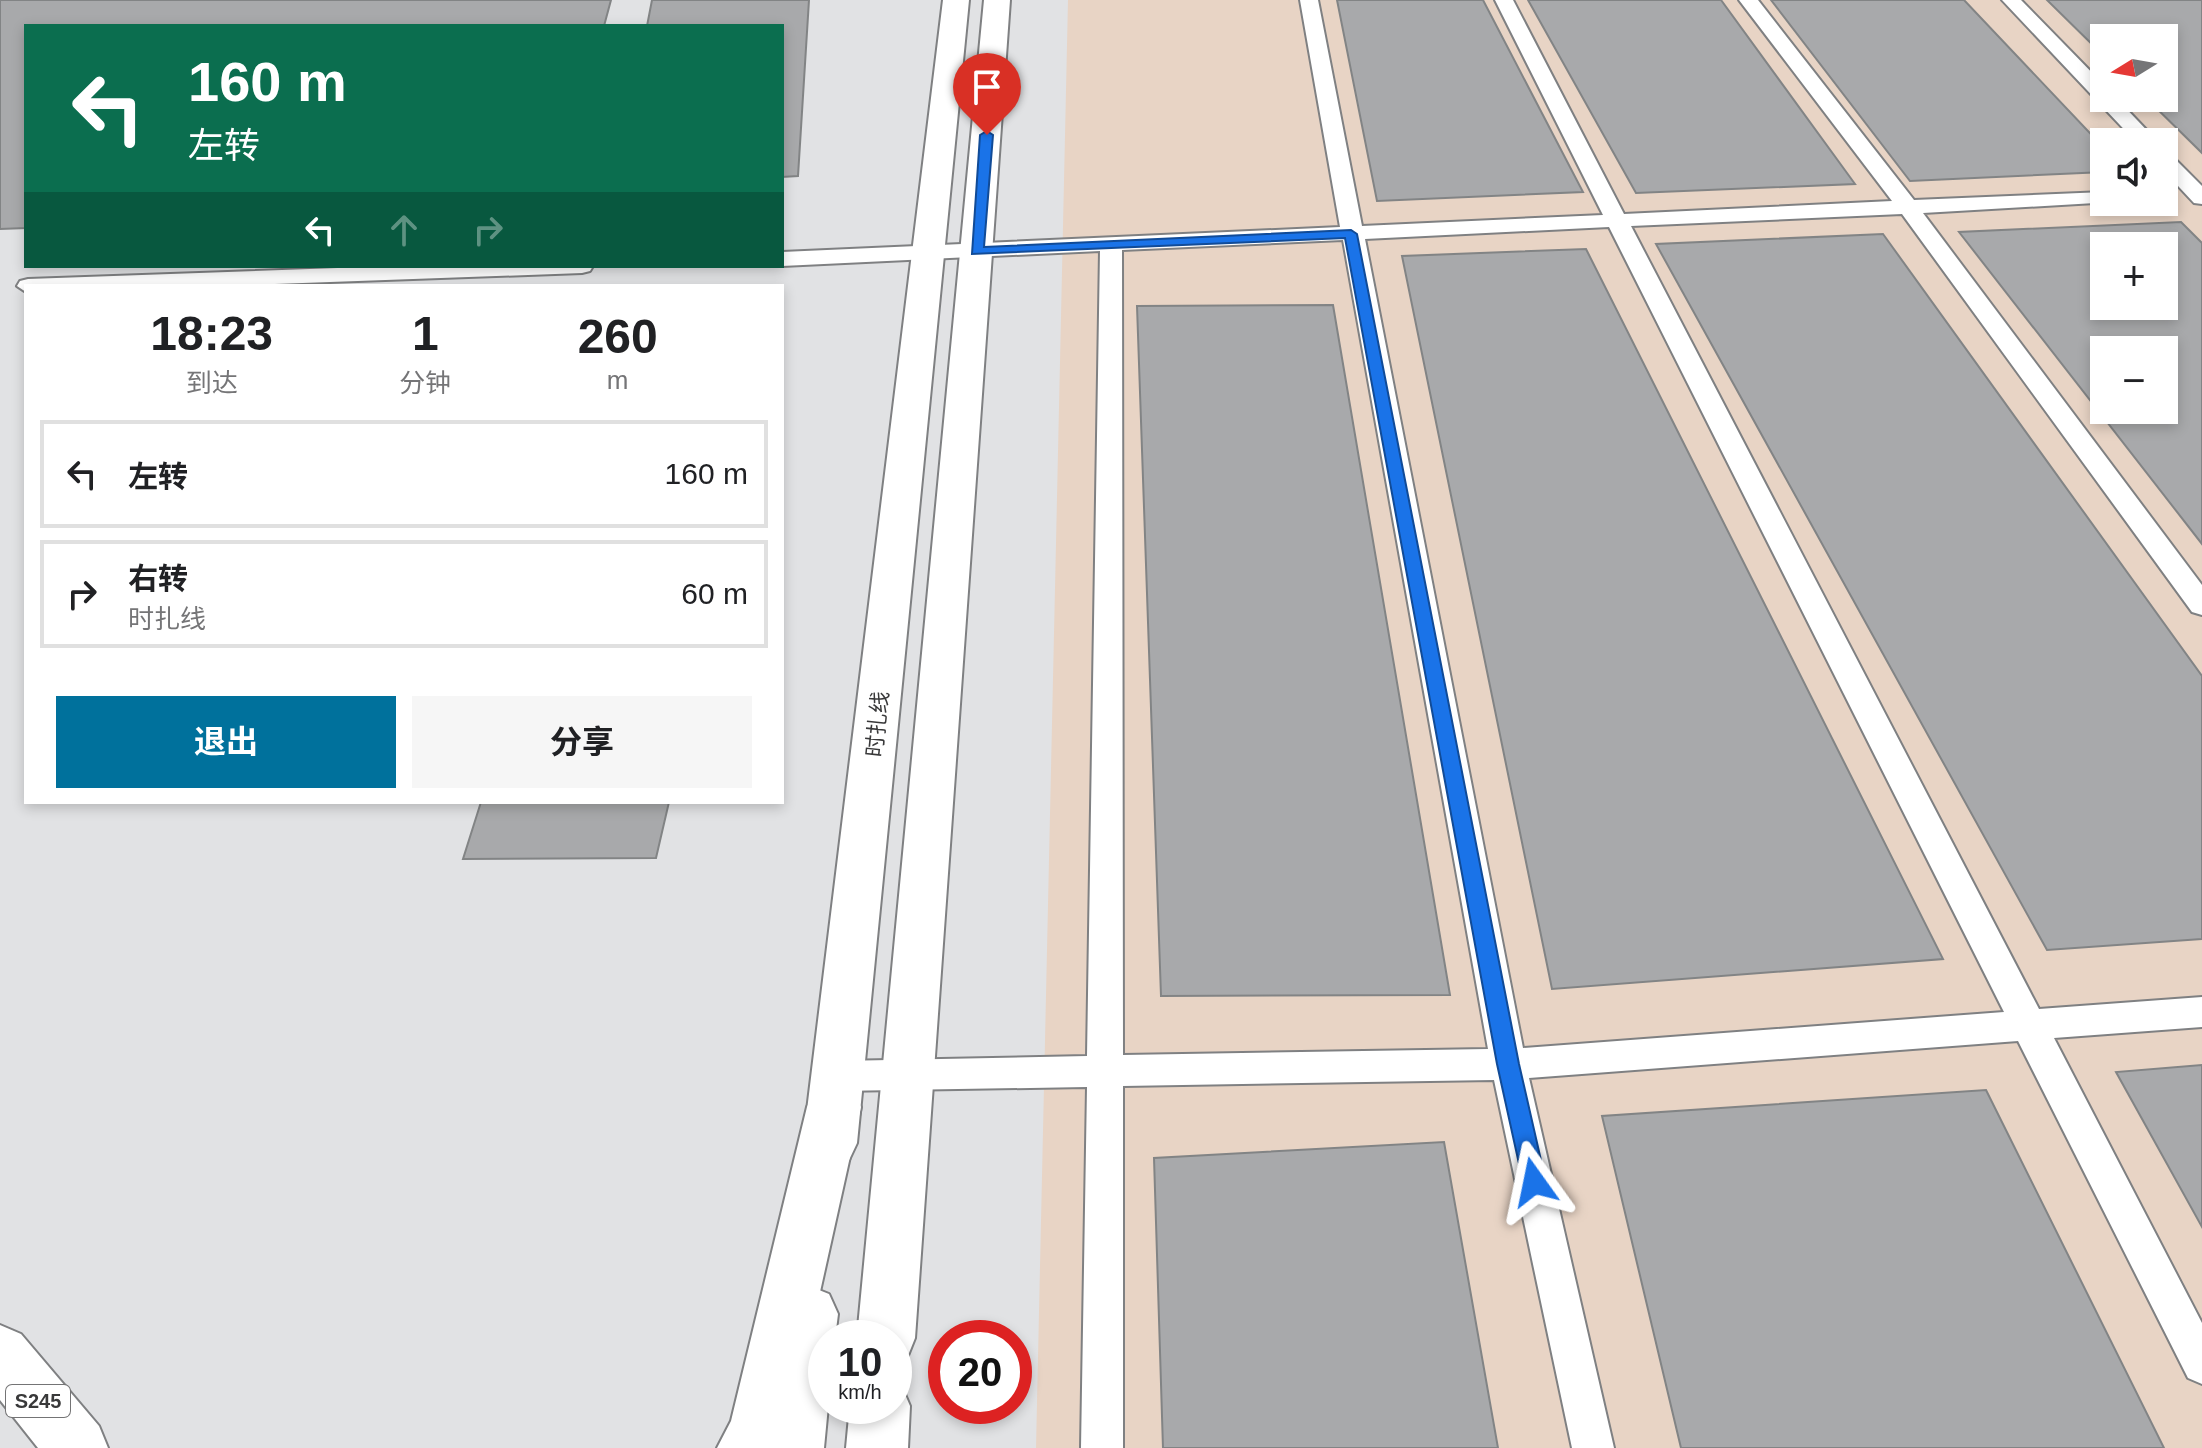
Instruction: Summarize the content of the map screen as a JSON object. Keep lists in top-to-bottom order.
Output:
{
  "streets": {
    "main road": ["时扎线", "S245"]
  },
  "north": "left",
  "page": {
    "map_buttons": ["+", "−"],
    "turn": ["160 m", "左转"],
    "eta": [
      "18:23",
      "到达",
      "1",
      "分钟",
      "260",
      "m"
    ],
    "list": [
      {
        "name": "左转",
        "value": "160 m"
      },
      {
        "name": "右转",
        "note": "时扎线",
        "value": "60 m"
      }
    ],
    "buttons": ["退出", "分享"],
    "speed": "10 km/h",
    "limit": "20"
  }
}
